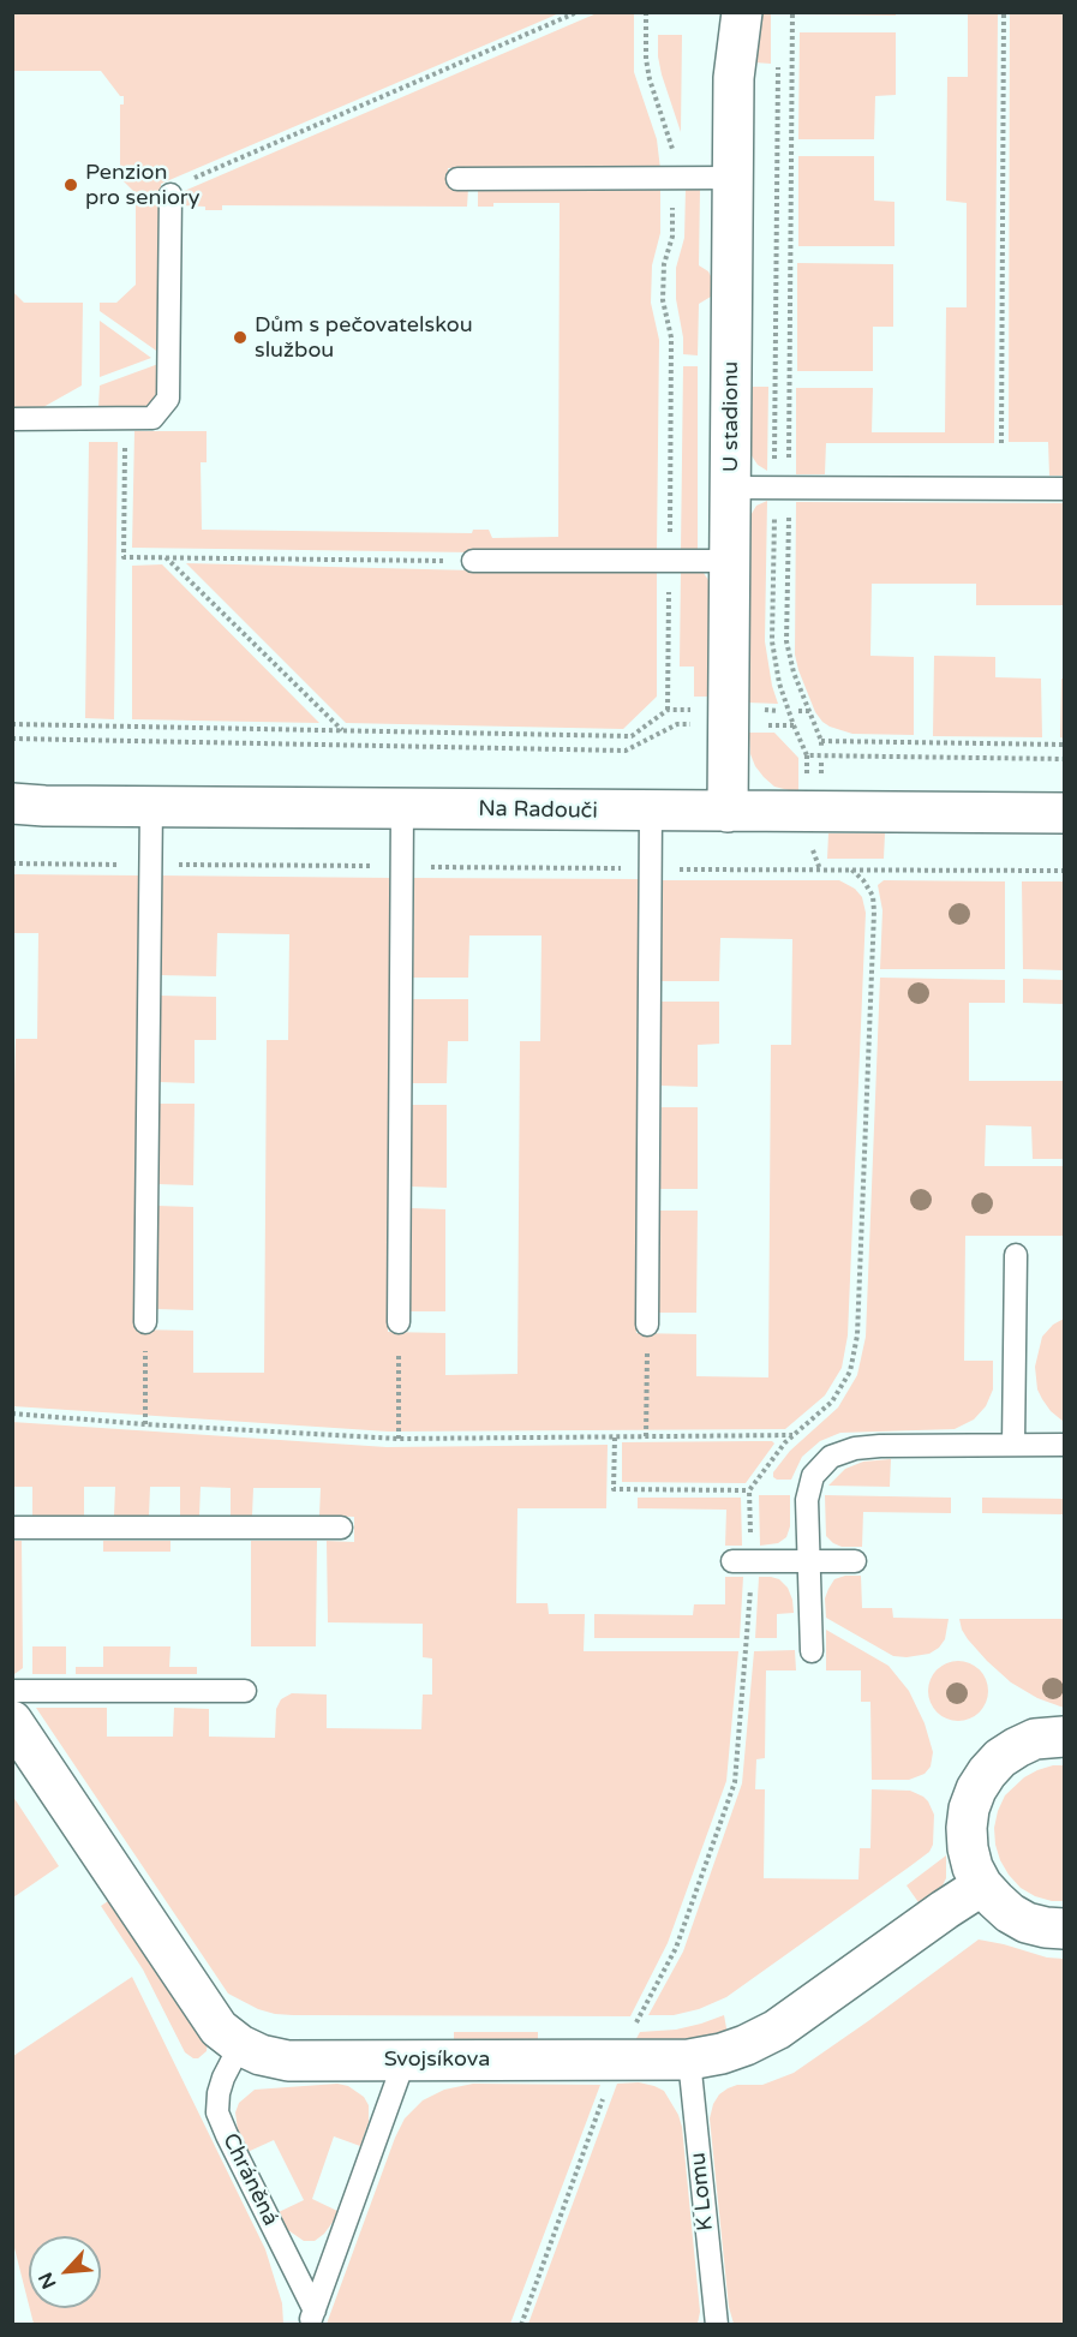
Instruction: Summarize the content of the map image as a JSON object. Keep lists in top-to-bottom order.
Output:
{
  "streets": {
    "street": ["U stadionu", "Na Radouči", "Svojsíkova"],
    "lane": ["Chráněná", "K Lomu"]
  },
  "crossings": [
    ["U stadionu", "Na Radouči"],
    ["Svojsíkova", "Chráněná"],
    ["Svojsíkova", "K Lomu"]
  ],
  "places": ["Penzion pro seniory", "Dům s pečovatelskou službou"],
  "north": "bottom left"
}
